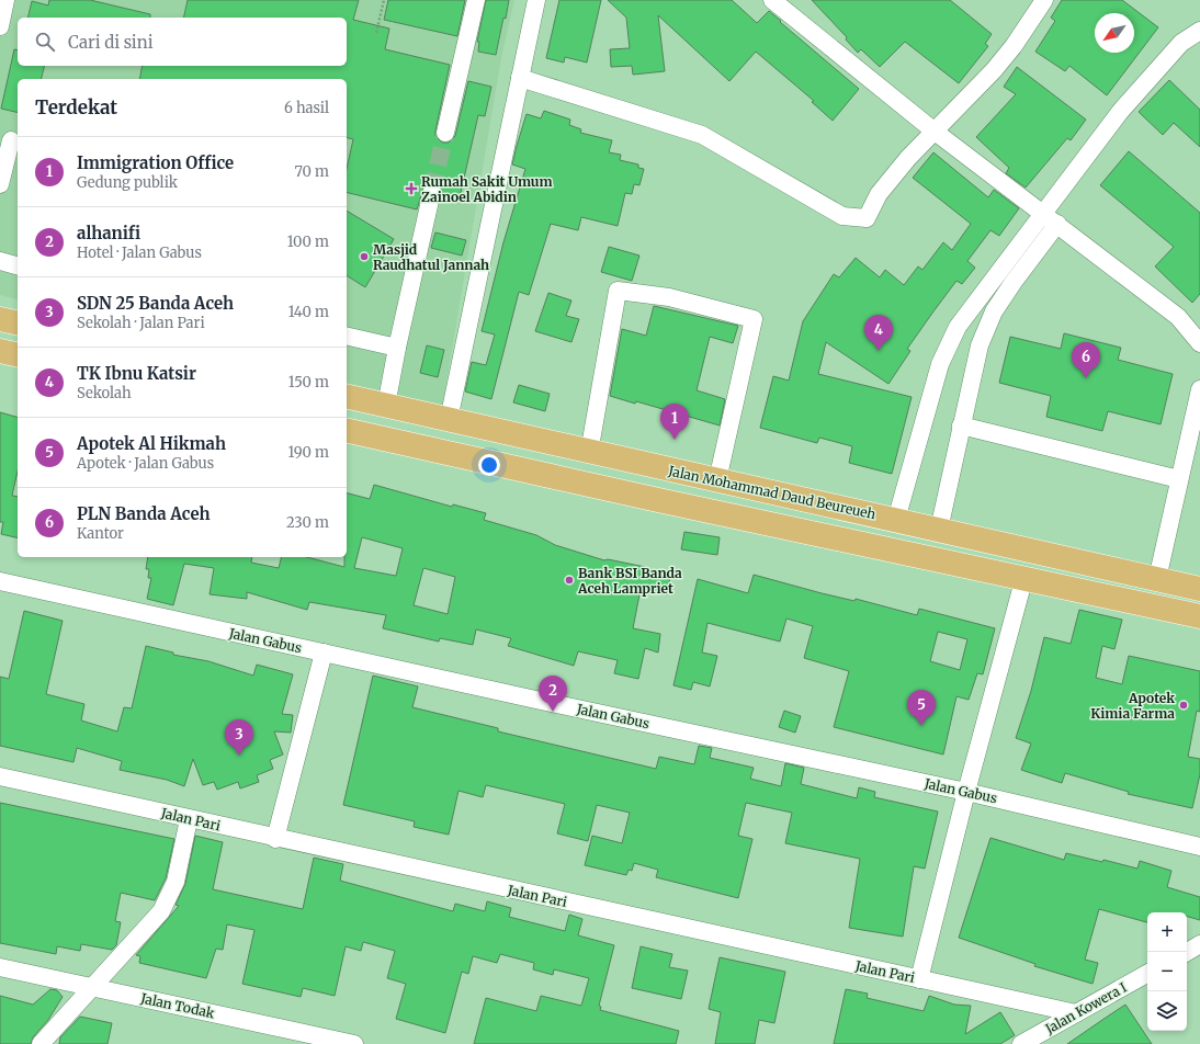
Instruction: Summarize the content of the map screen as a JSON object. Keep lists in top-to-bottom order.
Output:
{
  "streets": {
    "highway": ["Jalan Mohammad Daud Beureueh"],
    "street": [
      "Jalan Gabus",
      "Jalan Pari",
      "Jalan Todak",
      "Jalan Kowera I"
    ]
  },
  "crossings": [
    ["Jalan Pari", "Jalan Kowera I"]
  ],
  "places": {
    "health": ["Rumah Sakit Umum Zainoel Abidin"],
    "other": ["Masjid Raudhatul Jannah", "Bank BSI Banda Aceh Lampriet", "Apotek Kimia Farma"]
  },
  "north": "bottom left",
  "page": {
    "search": "Cari di sini",
    "heading": ["Terdekat", "6 hasil"],
    "list": [
      {
        "mark": "1",
        "name": "Immigration Office",
        "note": "Gedung publik",
        "value": "70 m"
      },
      {
        "mark": "2",
        "name": "alhanifi",
        "note": "Hotel · Jalan Gabus",
        "value": "100 m"
      },
      {
        "mark": "3",
        "name": "SDN 25 Banda Aceh",
        "note": "Sekolah · Jalan Pari",
        "value": "140 m"
      },
      {
        "mark": "4",
        "name": "TK Ibnu Katsir",
        "note": "Sekolah",
        "value": "150 m"
      },
      {
        "mark": "5",
        "name": "Apotek Al Hikmah",
        "note": "Apotek · Jalan Gabus",
        "value": "190 m"
      },
      {
        "mark": "6",
        "name": "PLN Banda Aceh",
        "note": "Kantor",
        "value": "230 m"
      }
    ],
    "pins": [
      "4",
      "6",
      "1",
      "2",
      "5",
      "3"
    ],
    "map_buttons": ["+", "−"]
  }
}
